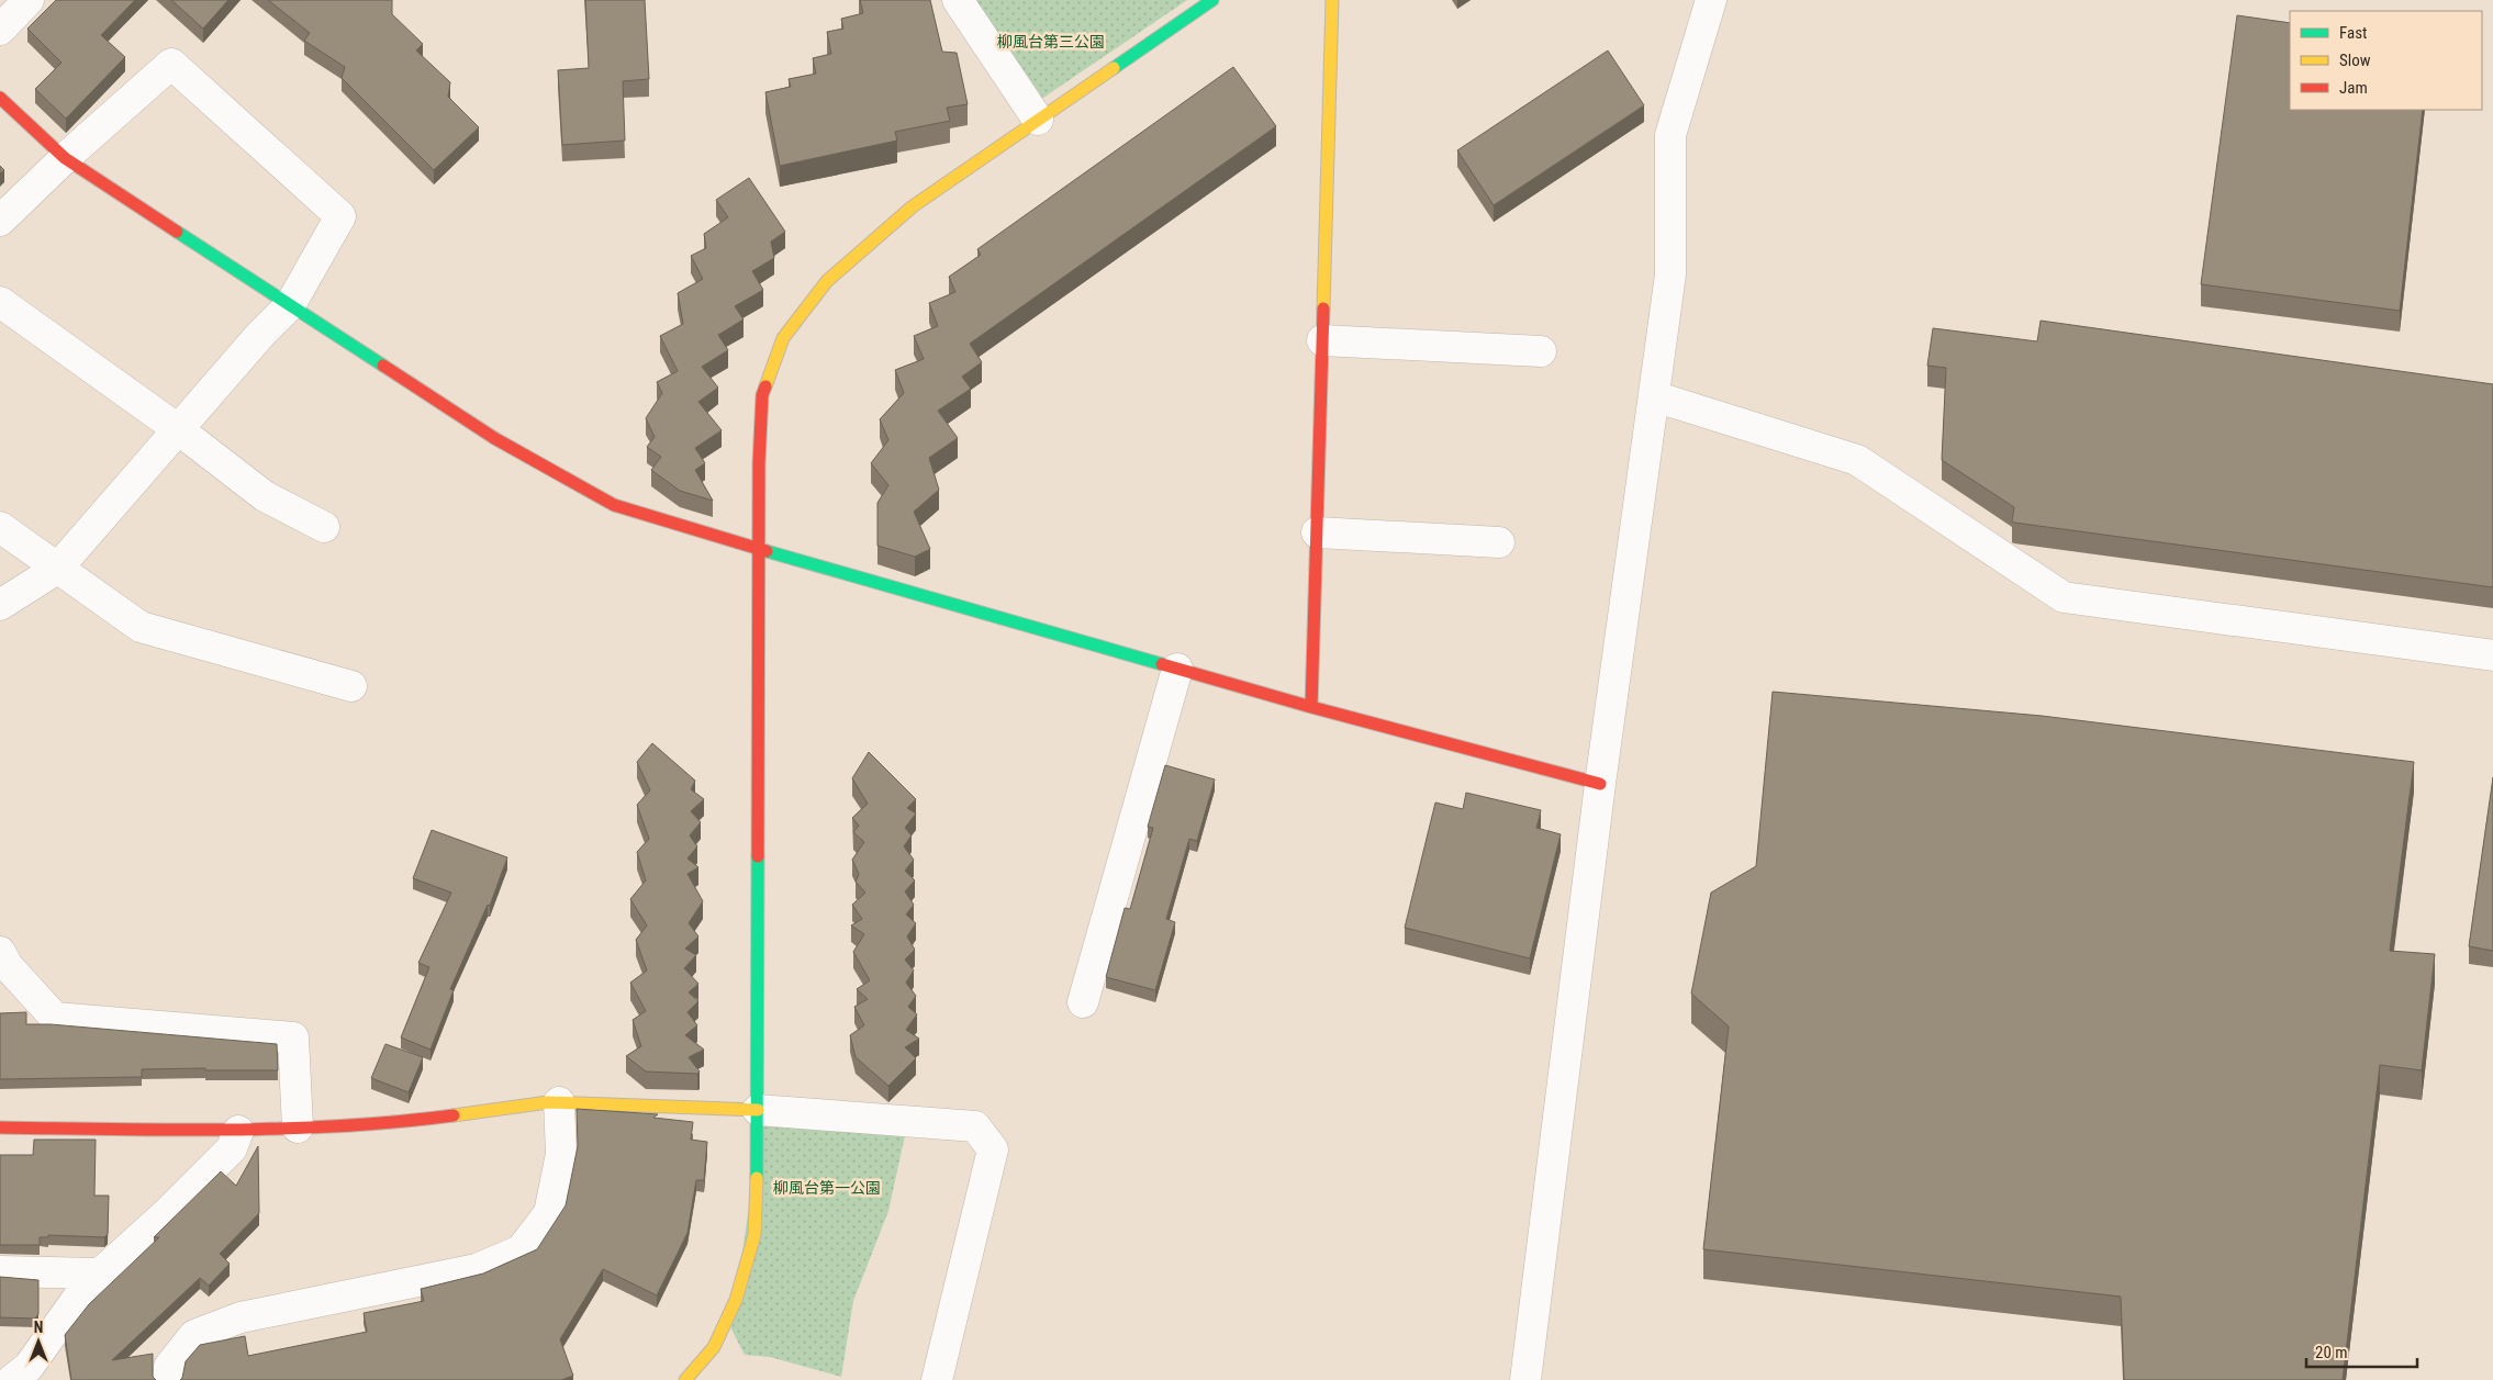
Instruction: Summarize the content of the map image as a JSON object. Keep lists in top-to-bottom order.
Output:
{
  "parks": ["柳風台第三公園", "柳風台第一公園"],
  "legend": ["Fast", "Slow", "Jam"],
  "scale_bar": "20 m",
  "north": "top"
}
